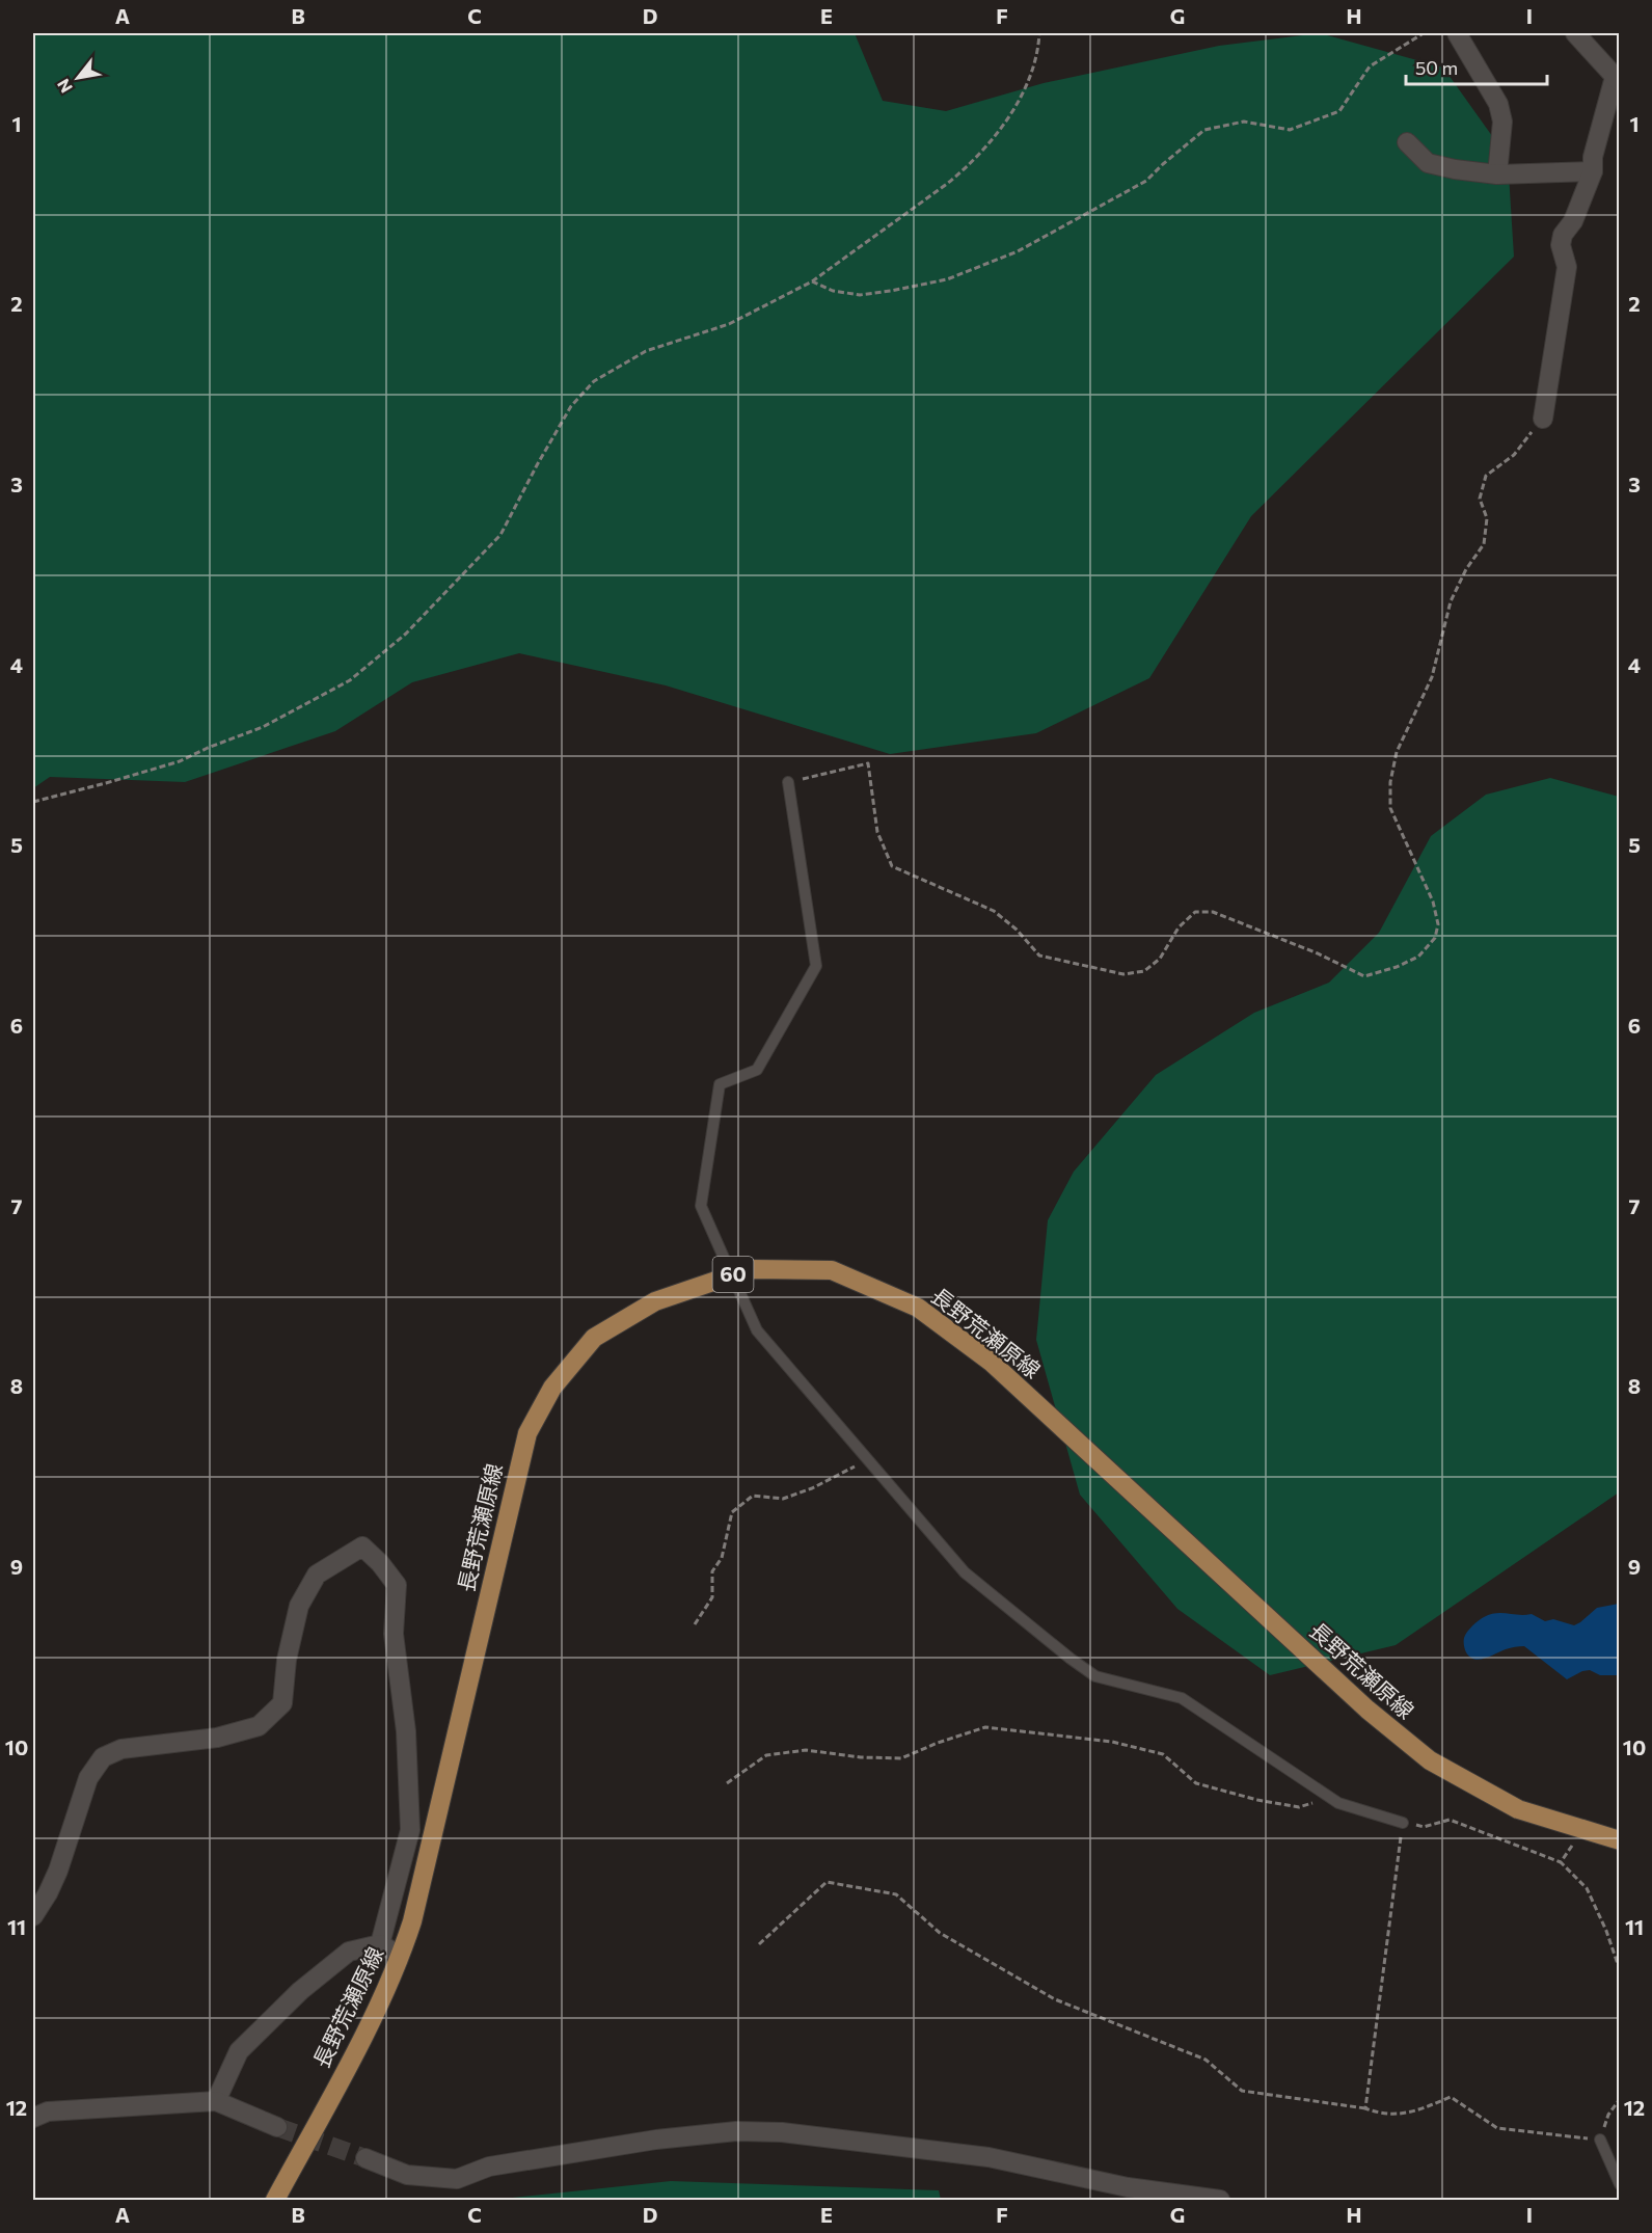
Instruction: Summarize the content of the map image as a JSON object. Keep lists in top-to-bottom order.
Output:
{
  "streets": {
    "main road": ["60", "長野荒瀬原線"]
  },
  "scale_bar": "50 m",
  "north": "bottom left",
  "grid": {
    "columns": [
      "A",
      "B",
      "C",
      "D",
      "E",
      "F",
      "G",
      "H",
      "I"
    ],
    "rows": [
      "1",
      "2",
      "3",
      "4",
      "5",
      "6",
      "7",
      "8",
      "9",
      "10",
      "11",
      "12"
    ]
  }
}
